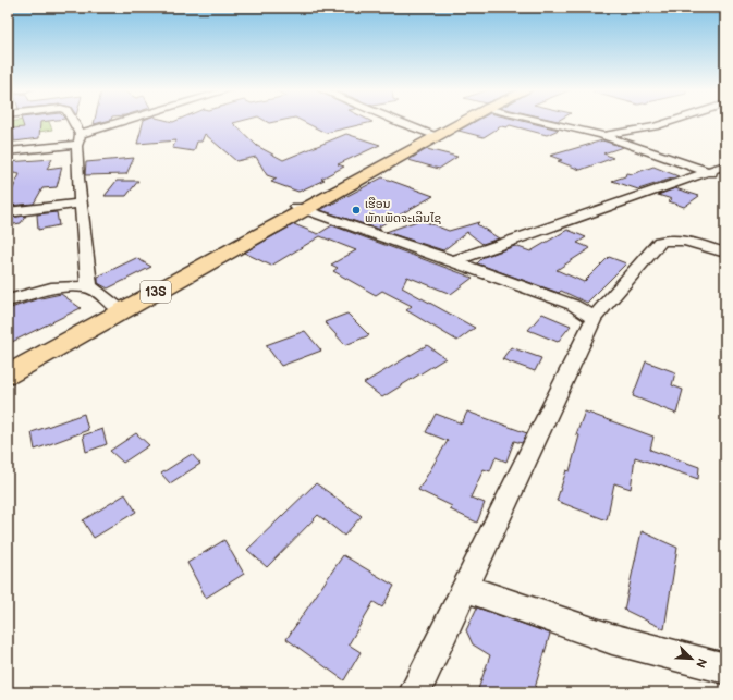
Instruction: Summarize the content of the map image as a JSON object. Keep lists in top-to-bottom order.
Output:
{
  "streets": {
    "highway": ["13S"]
  },
  "places": ["ເຮືອນ ພັກເພັດຈະເລີນໄຊ"],
  "north": "bottom right"
}
